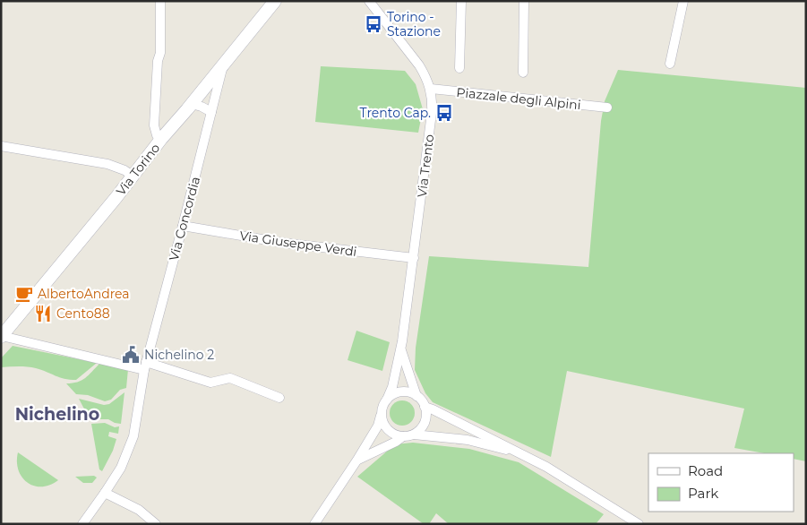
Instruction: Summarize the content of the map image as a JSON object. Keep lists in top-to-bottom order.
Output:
{
  "streets": {
    "main road": ["Via Torino"],
    "street": [
      "Piazzale degli Alpini",
      "Via Trento",
      "Via Concordia",
      "Via Giuseppe Verdi"
    ]
  },
  "crossings": [
    ["Piazzale degli Alpini", "Via Trento"],
    ["Via Trento", "Via Giuseppe Verdi"],
    ["Via Torino", "Via Concordia"],
    ["Via Concordia", "Via Giuseppe Verdi"]
  ],
  "districts": ["Nichelino"],
  "places": {
    "bus stop": ["Torino - Stazione", "Trento Cap."],
    "cafe": ["AlbertoAndrea"],
    "restaurant": ["Cento88"],
    "public building": ["Nichelino 2"]
  },
  "legend": ["Road", "Park"]
}
